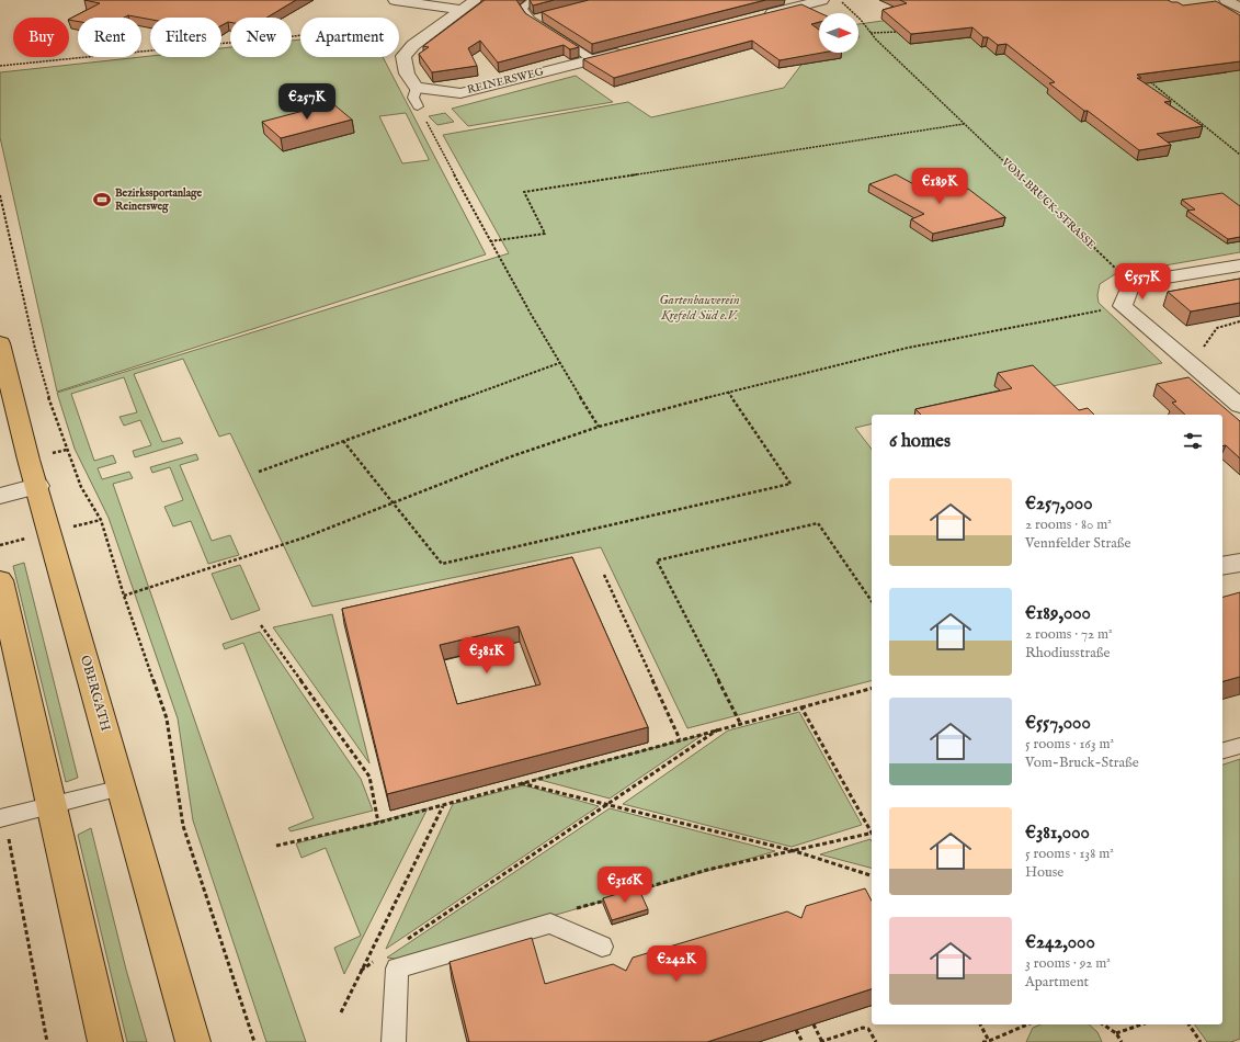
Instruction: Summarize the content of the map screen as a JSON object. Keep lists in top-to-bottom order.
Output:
{
  "streets": {
    "main road": ["OBERGATH"],
    "street": ["REINERSWEG"],
    "path": ["VOM-BRUCK-STRASSE"]
  },
  "parks": ["Gartenbauverein Krefeld Süd e.V."],
  "places": {
    "sports": ["Bezirkssportanlage Reinersweg"]
  },
  "north": "right",
  "page": {
    "chip": [
      "Buy",
      "Rent",
      "Filters",
      "New",
      "Apartment"
    ],
    "price": [
      "€257K",
      "€189K",
      "€557K",
      "€381K",
      "€316K",
      "€242K"
    ],
    "heading": "6 homes",
    "list": [
      {
        "name": "€257,000",
        "note": "2 rooms · 80 m² · Vennfelder Straße"
      },
      {
        "name": "€189,000",
        "note": "2 rooms · 72 m² · Rhodiusstraße"
      },
      {
        "name": "€557,000",
        "note": "5 rooms · 163 m² · Vom-Bruck-Straße"
      },
      {
        "name": "€381,000",
        "note": "5 rooms · 138 m² · House"
      },
      {
        "name": "€242,000",
        "note": "3 rooms · 92 m² · Apartment"
      }
    ]
  }
}
